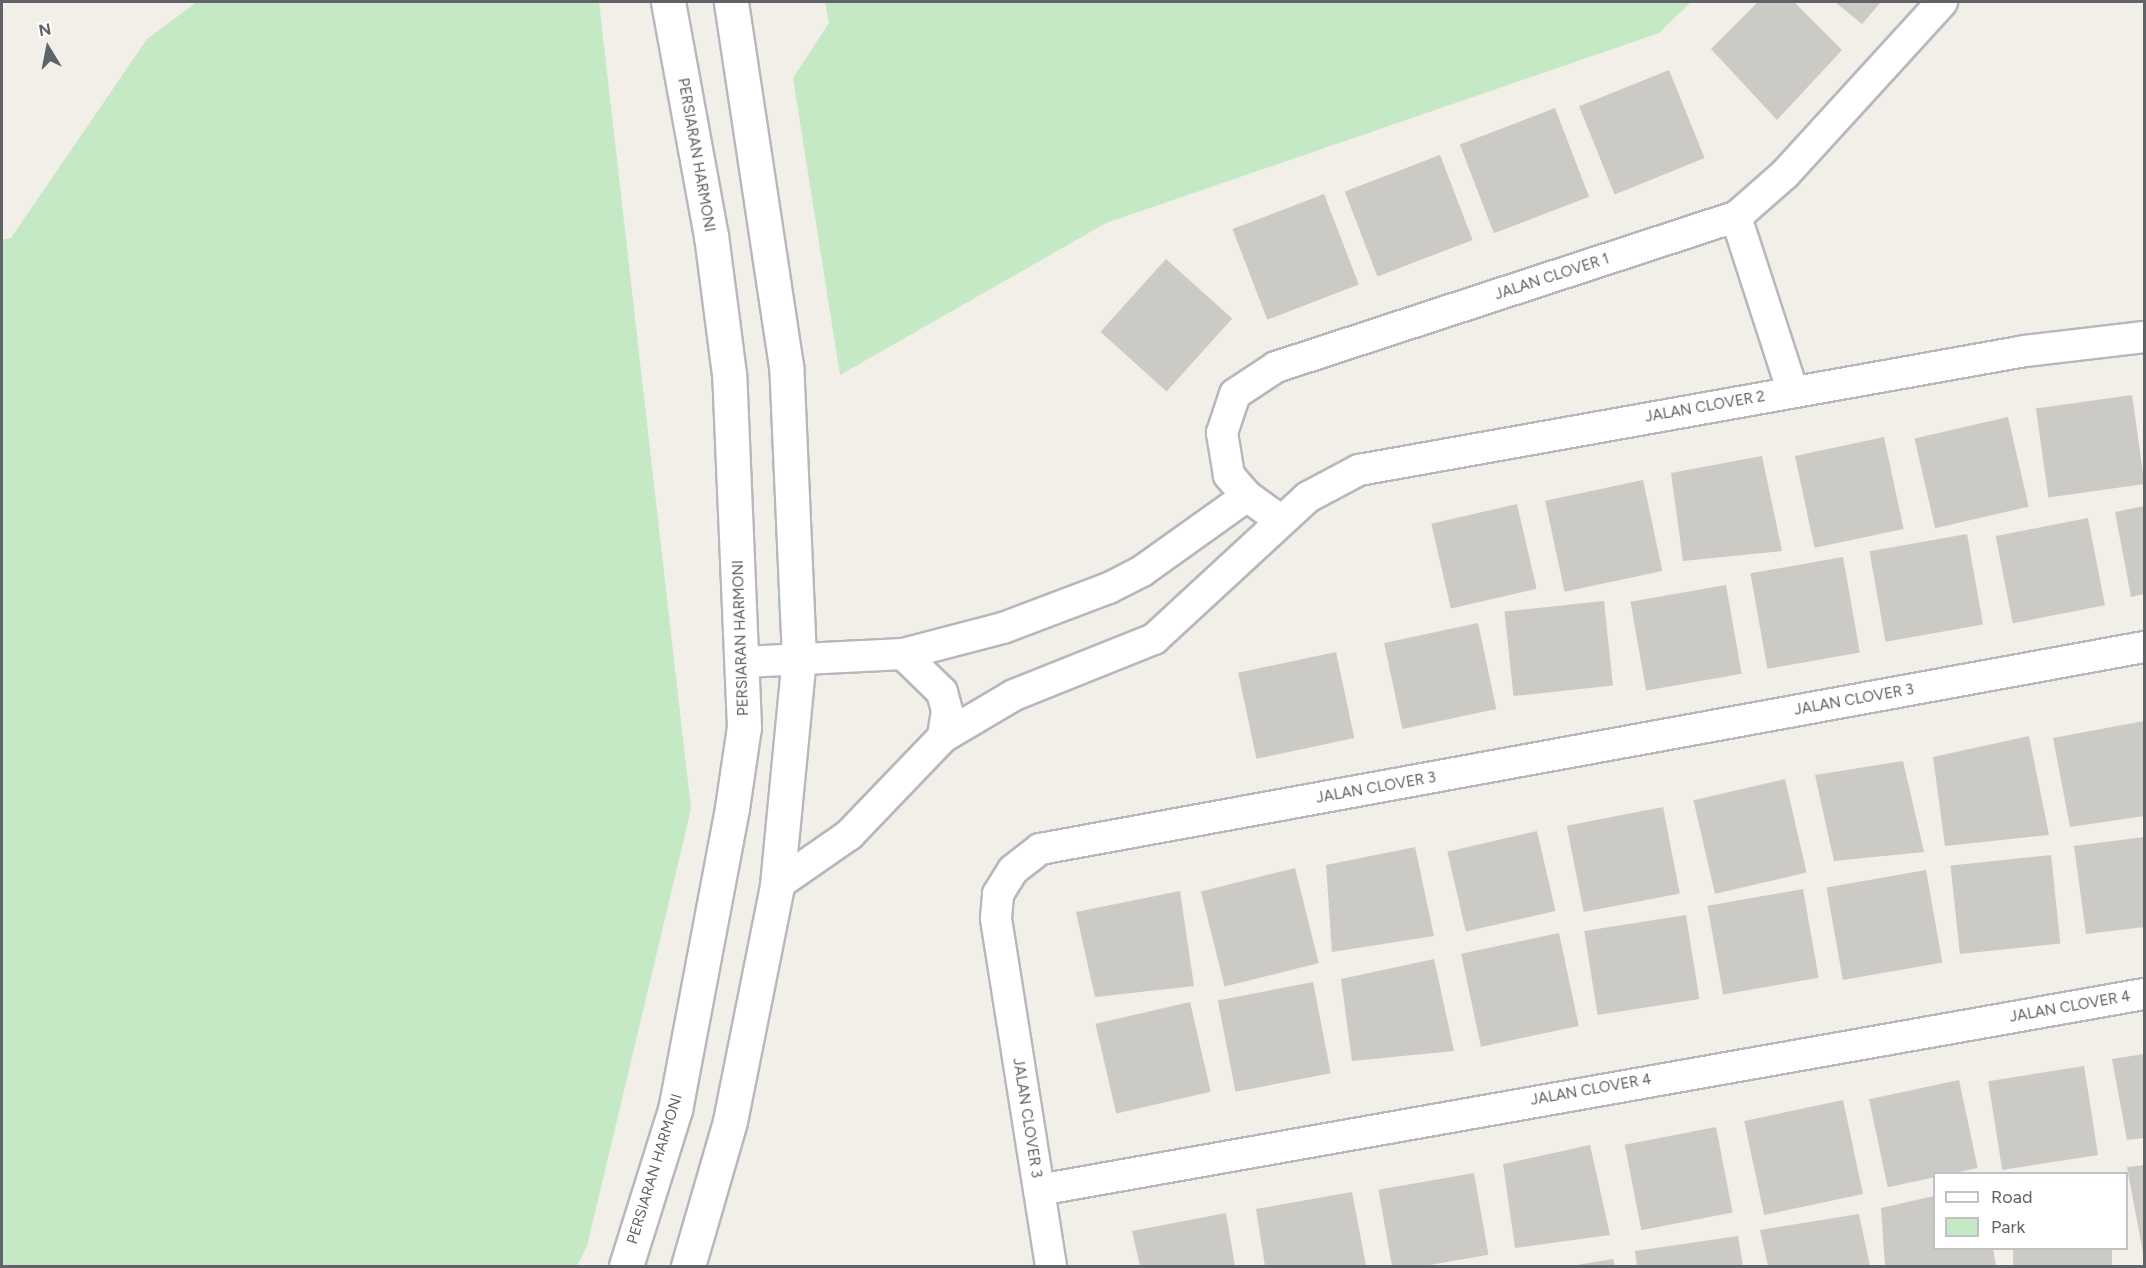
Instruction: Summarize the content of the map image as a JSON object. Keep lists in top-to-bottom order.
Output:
{
  "streets": {
    "street": [
      "PERSIARAN HARMONI",
      "JALAN CLOVER 1",
      "JALAN CLOVER 2",
      "JALAN CLOVER 3",
      "JALAN CLOVER 4"
    ]
  },
  "crossings": [
    ["JALAN CLOVER 1", "JALAN CLOVER 2"],
    ["JALAN CLOVER 3", "JALAN CLOVER 4"]
  ],
  "legend": ["Road", "Park"],
  "north": "top"
}
